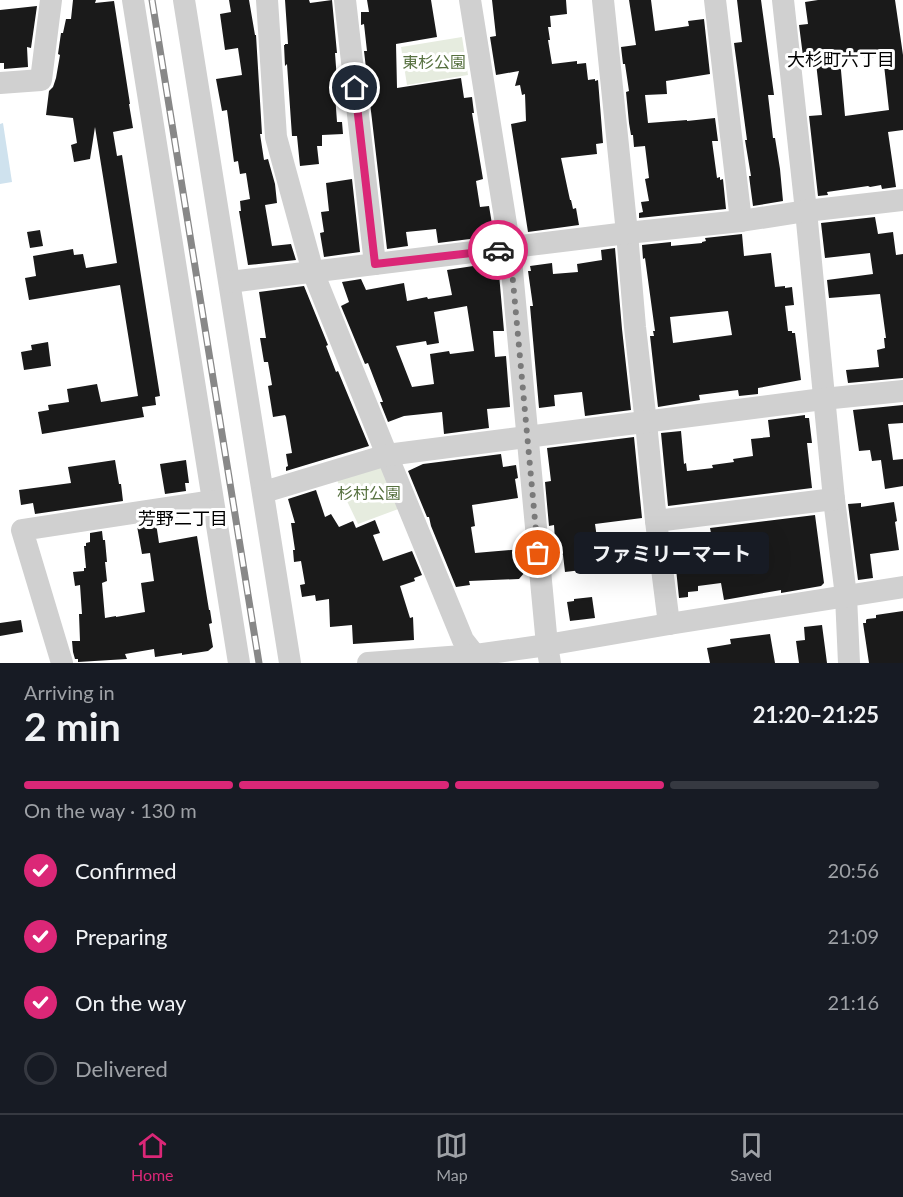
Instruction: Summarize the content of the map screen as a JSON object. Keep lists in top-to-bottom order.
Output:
{
  "districts": ["大杉町六丁目", "芳野二丁目"],
  "parks": ["東杉公園", "杉村公園"],
  "places": ["ファミリーマート"],
  "page": {
    "bubble": "ファミリーマート",
    "heading": ["2 min", "Arriving in", "21:20–21:25"],
    "bar": "On the way · 130 m",
    "list": [
      ["Confirmed", "20:56"],
      ["Preparing", "21:09"],
      ["On the way", "21:16"],
      "Delivered"
    ],
    "tabs": ["Home", "Map", "Saved"]
  }
}
